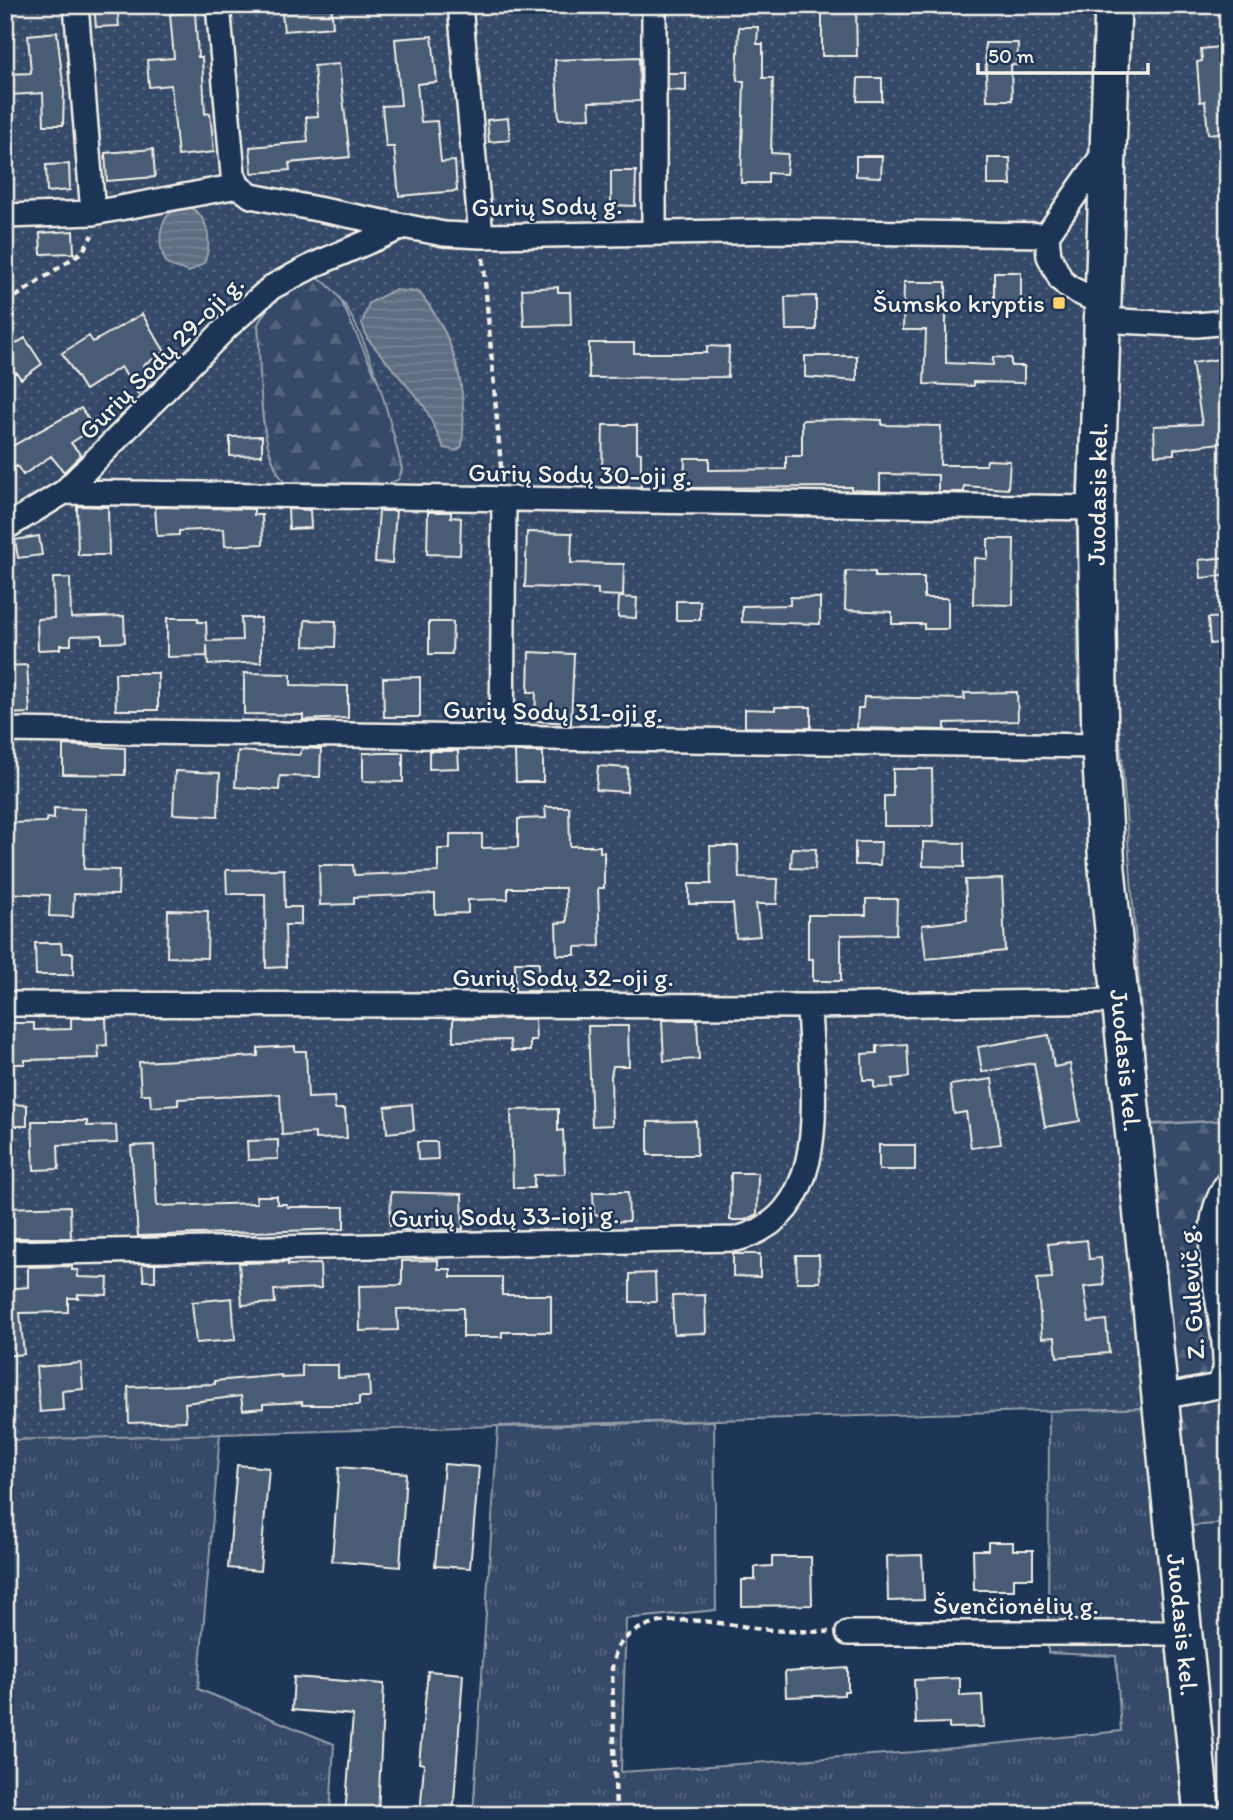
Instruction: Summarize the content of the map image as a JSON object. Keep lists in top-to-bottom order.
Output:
{
  "streets": {
    "main road": ["Juodasis kel."],
    "street": [
      "Gurių Sodų g.",
      "Gurių Sodų 29-oji g.",
      "Gurių Sodų 30-oji g.",
      "Gurių Sodų 31-oji g.",
      "Gurių Sodų 32-oji g.",
      "Gurių Sodų 33-ioji g.",
      "Z. Gulevič g.",
      "Švenčionėlių g."
    ]
  },
  "crossings": [
    ["Gurių Sodų g.", "Gurių Sodų 29-oji g."],
    ["Gurių Sodų 29-oji g.", "Gurių Sodų 30-oji g."],
    ["Gurių Sodų 30-oji g.", "Juodasis kel."],
    ["Juodasis kel.", "Gurių Sodų 31-oji g."],
    ["Juodasis kel.", "Gurių Sodų 32-oji g."],
    ["Juodasis kel.", "Z. Gulevič g."],
    ["Juodasis kel.", "Švenčionėlių g."],
    ["Gurių Sodų 32-oji g.", "Gurių Sodų 33-ioji g."]
  ],
  "places": {
    "transit": ["Šumsko kryptis"]
  },
  "scale_bar": "50 m"
}
